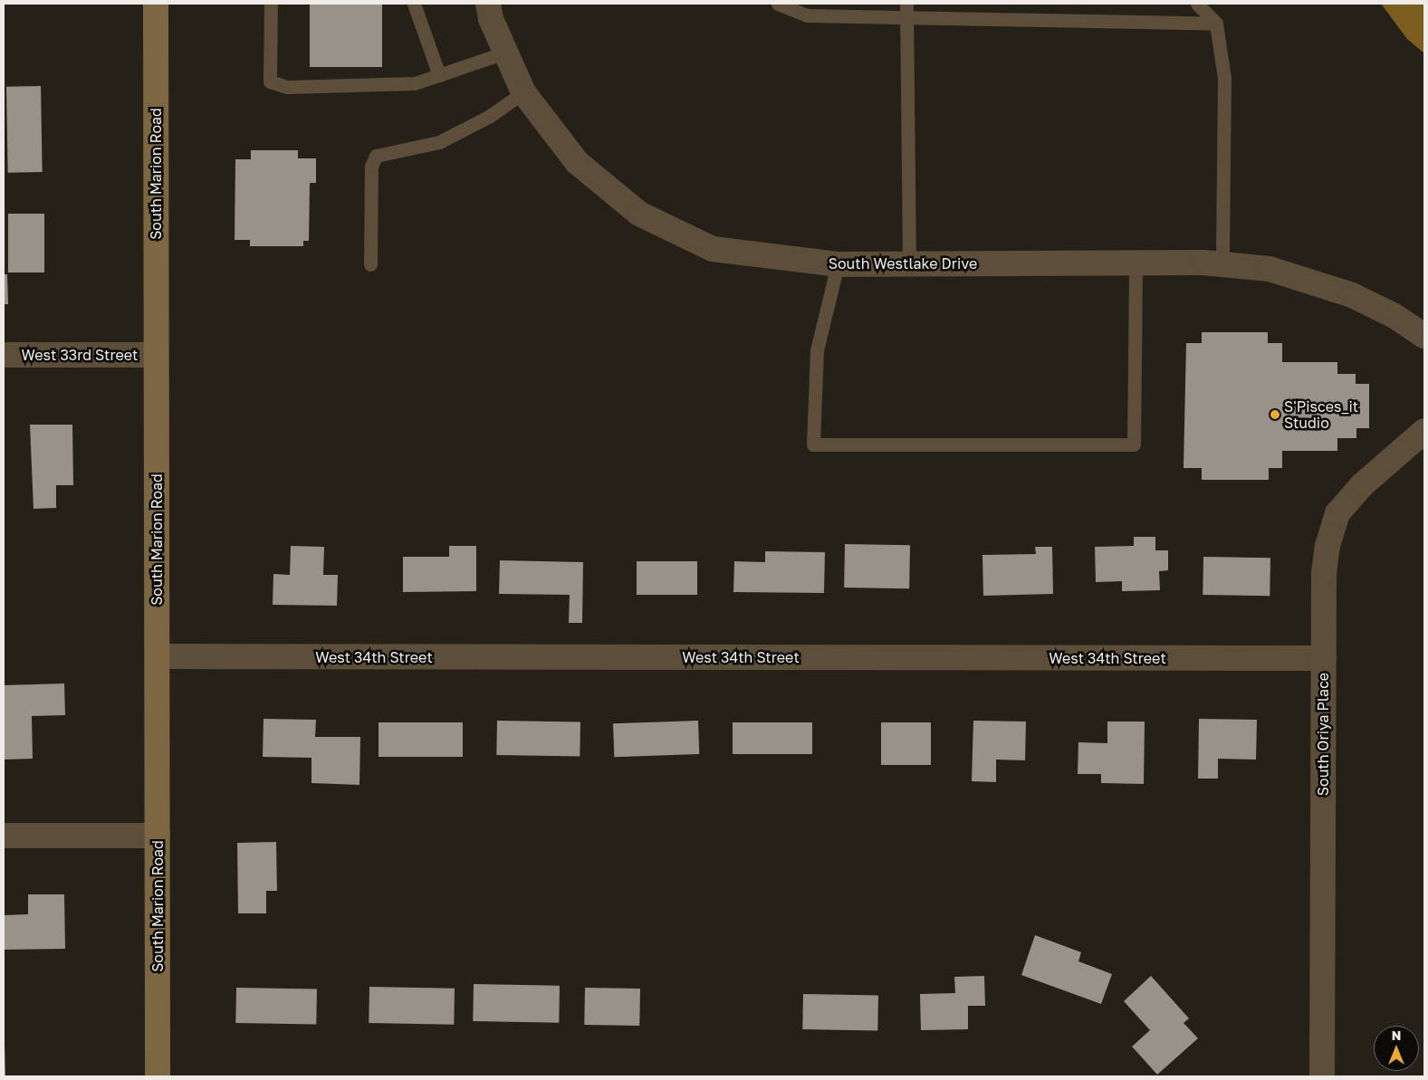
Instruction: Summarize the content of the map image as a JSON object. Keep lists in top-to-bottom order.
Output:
{
  "streets": {
    "main road": ["South Marion Road"],
    "street": [
      "South Westlake Drive",
      "West 33rd Street",
      "West 34th Street",
      "South Oriya Place"
    ]
  },
  "crossings": [
    ["South Marion Road", "West 33rd Street"],
    ["South Marion Road", "West 34th Street"],
    ["West 34th Street", "South Oriya Place"]
  ],
  "places": ["S'Pisces_it Studio"],
  "north": "top"
}
